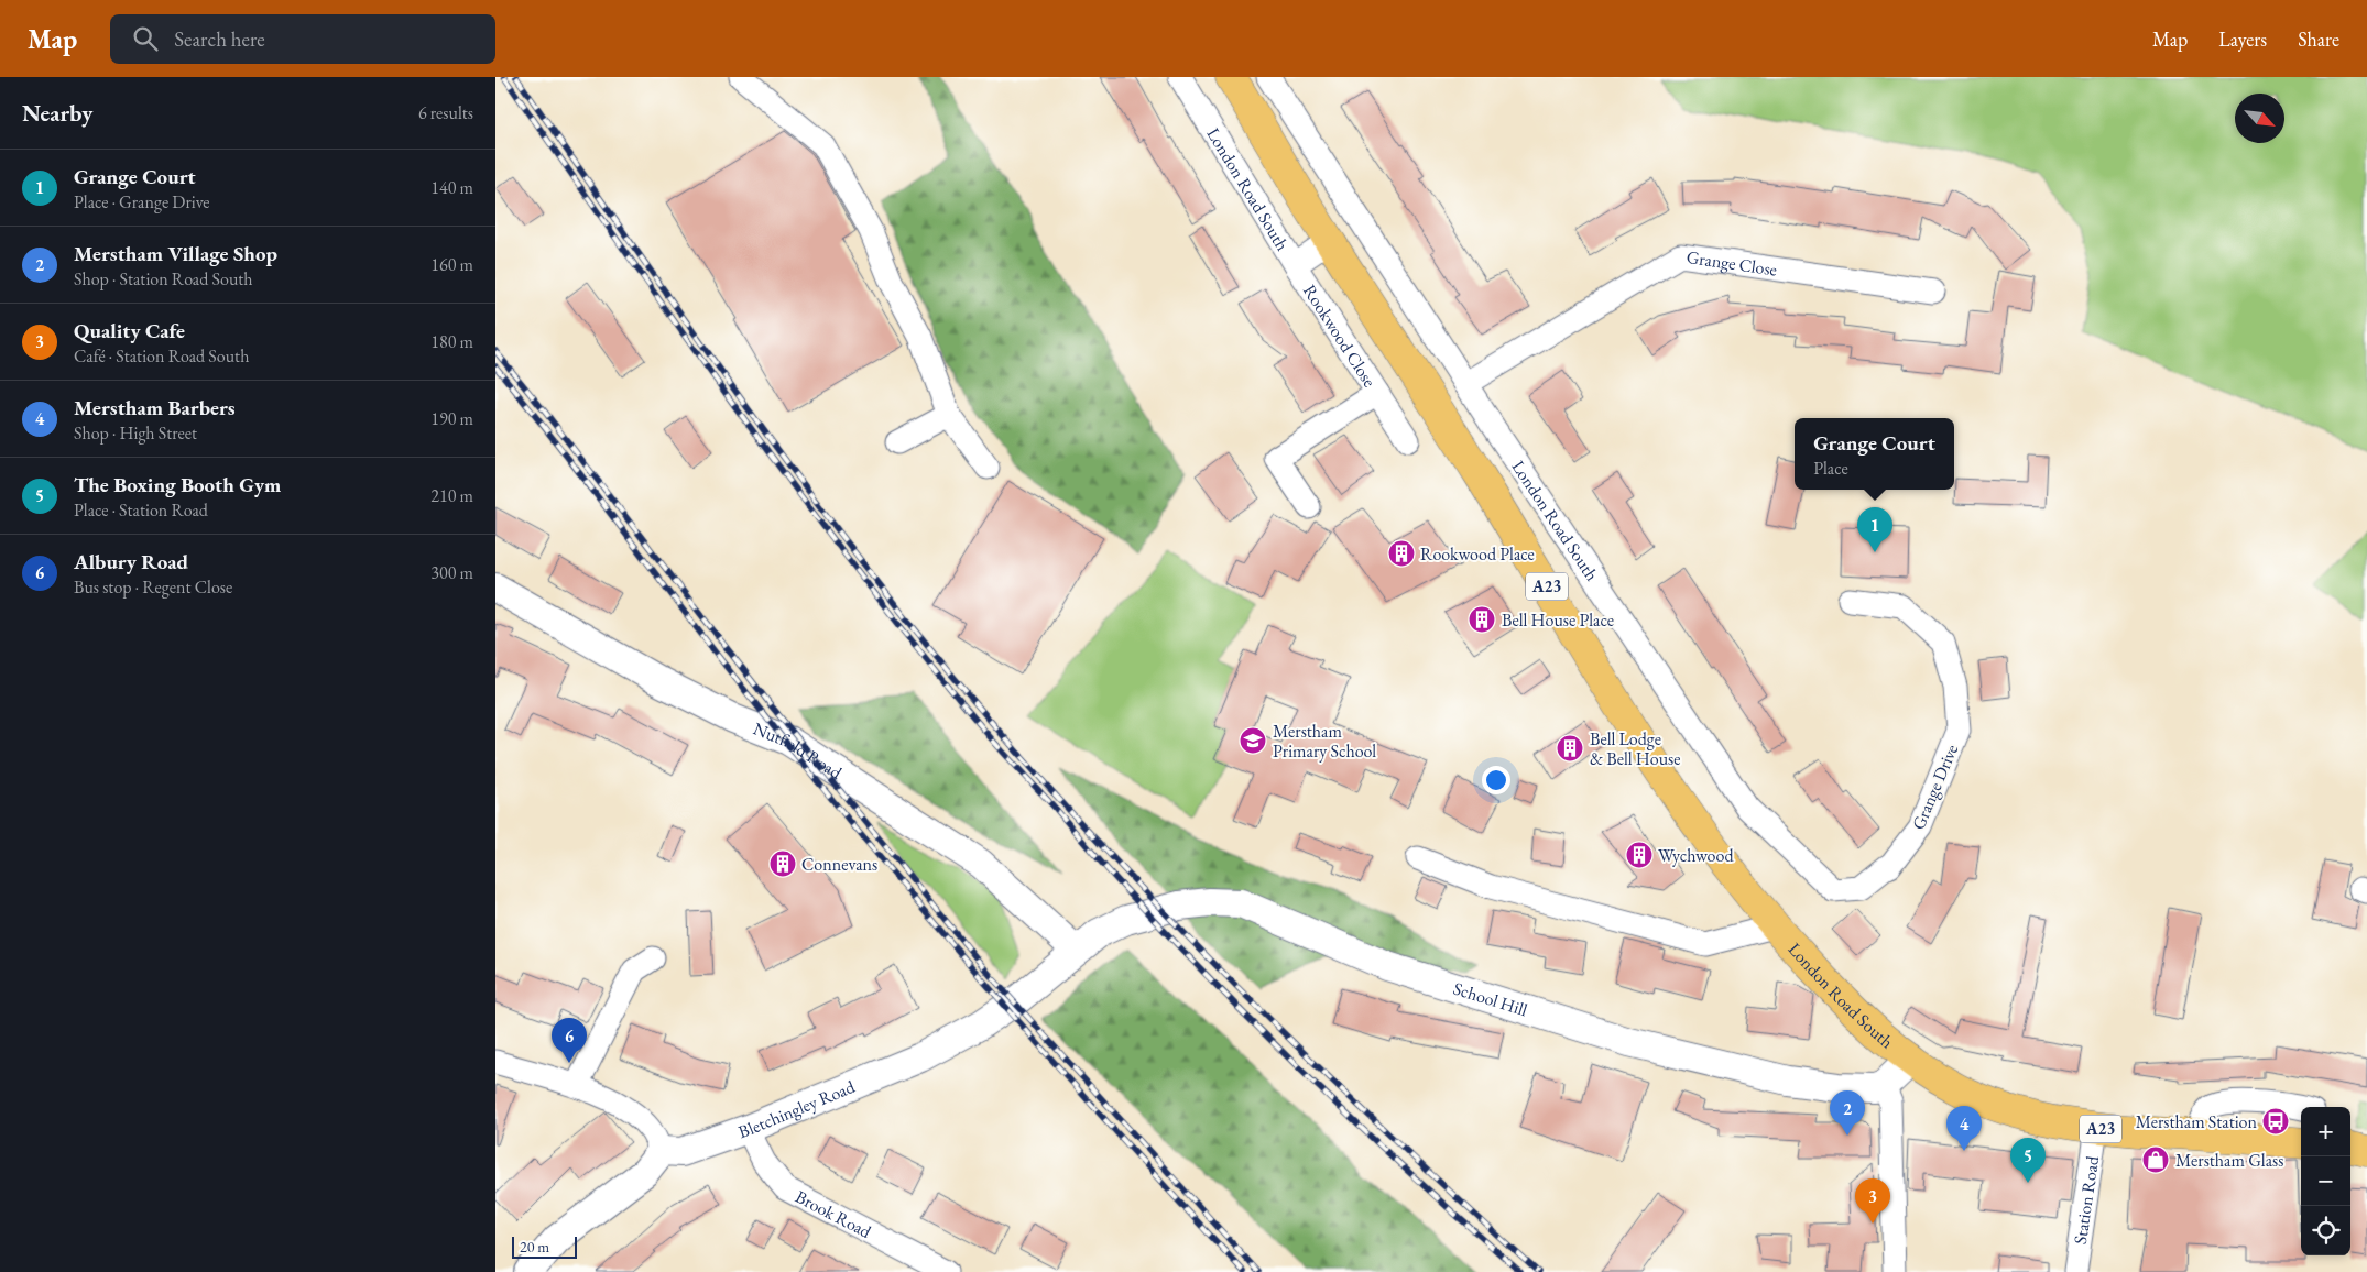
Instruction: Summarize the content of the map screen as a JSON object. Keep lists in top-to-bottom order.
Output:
{
  "streets": {
    "main road": ["London Road South", "A23"],
    "street": [
      "Grange Close",
      "Rookwood Close",
      "Nutfield Road",
      "Grange Drive",
      "School Hill",
      "Bletchingley Road",
      "Station Road",
      "Brook Road"
    ]
  },
  "crossings": [
    ["London Road South", "Grange Close"],
    ["London Road South", "Rookwood Close"],
    ["London Road South", "A23"],
    ["London Road South", "Grange Drive"],
    ["A23", "Station Road"],
    ["Nutfield Road", "School Hill"],
    ["Nutfield Road", "Bletchingley Road"],
    ["School Hill", "Bletchingley Road"],
    ["Bletchingley Road", "Brook Road"]
  ],
  "places": {
    "building": [
      "Rookwood Place",
      "Bell House Place",
      "Bell Lodge & Bell House",
      "Wychwood",
      "Connevans"
    ],
    "school or university": ["Merstham Primary School"],
    "bus stop": ["Merstham Station"],
    "shop": ["Merstham Glass"]
  },
  "scale_bar": "20 m",
  "north": "bottom right",
  "page": {
    "header": "Map",
    "search": "Search here",
    "nav": ["Map", "Layers", "Share"],
    "heading": ["Nearby", "6 results"],
    "list": [
      {
        "mark": "1",
        "name": "Grange Court",
        "note": "Place · Grange Drive",
        "value": "140 m"
      },
      {
        "mark": "2",
        "name": "Merstham Village Shop",
        "note": "Shop · Station Road South",
        "value": "160 m"
      },
      {
        "mark": "3",
        "name": "Quality Cafe",
        "note": "Café · Station Road South",
        "value": "180 m"
      },
      {
        "mark": "4",
        "name": "Merstham Barbers",
        "note": "Shop · High Street",
        "value": "190 m"
      },
      {
        "mark": "5",
        "name": "The Boxing Booth Gym",
        "note": "Place · Station Road",
        "value": "210 m"
      },
      {
        "mark": "6",
        "name": "Albury Road",
        "note": "Bus stop · Regent Close",
        "value": "300 m"
      }
    ],
    "popup": ["Grange Court", "Place"],
    "pins": [
      "1",
      "6",
      "2",
      "4",
      "5",
      "3"
    ],
    "map_buttons": ["+", "−"],
    "scale": "20 m"
  }
}
